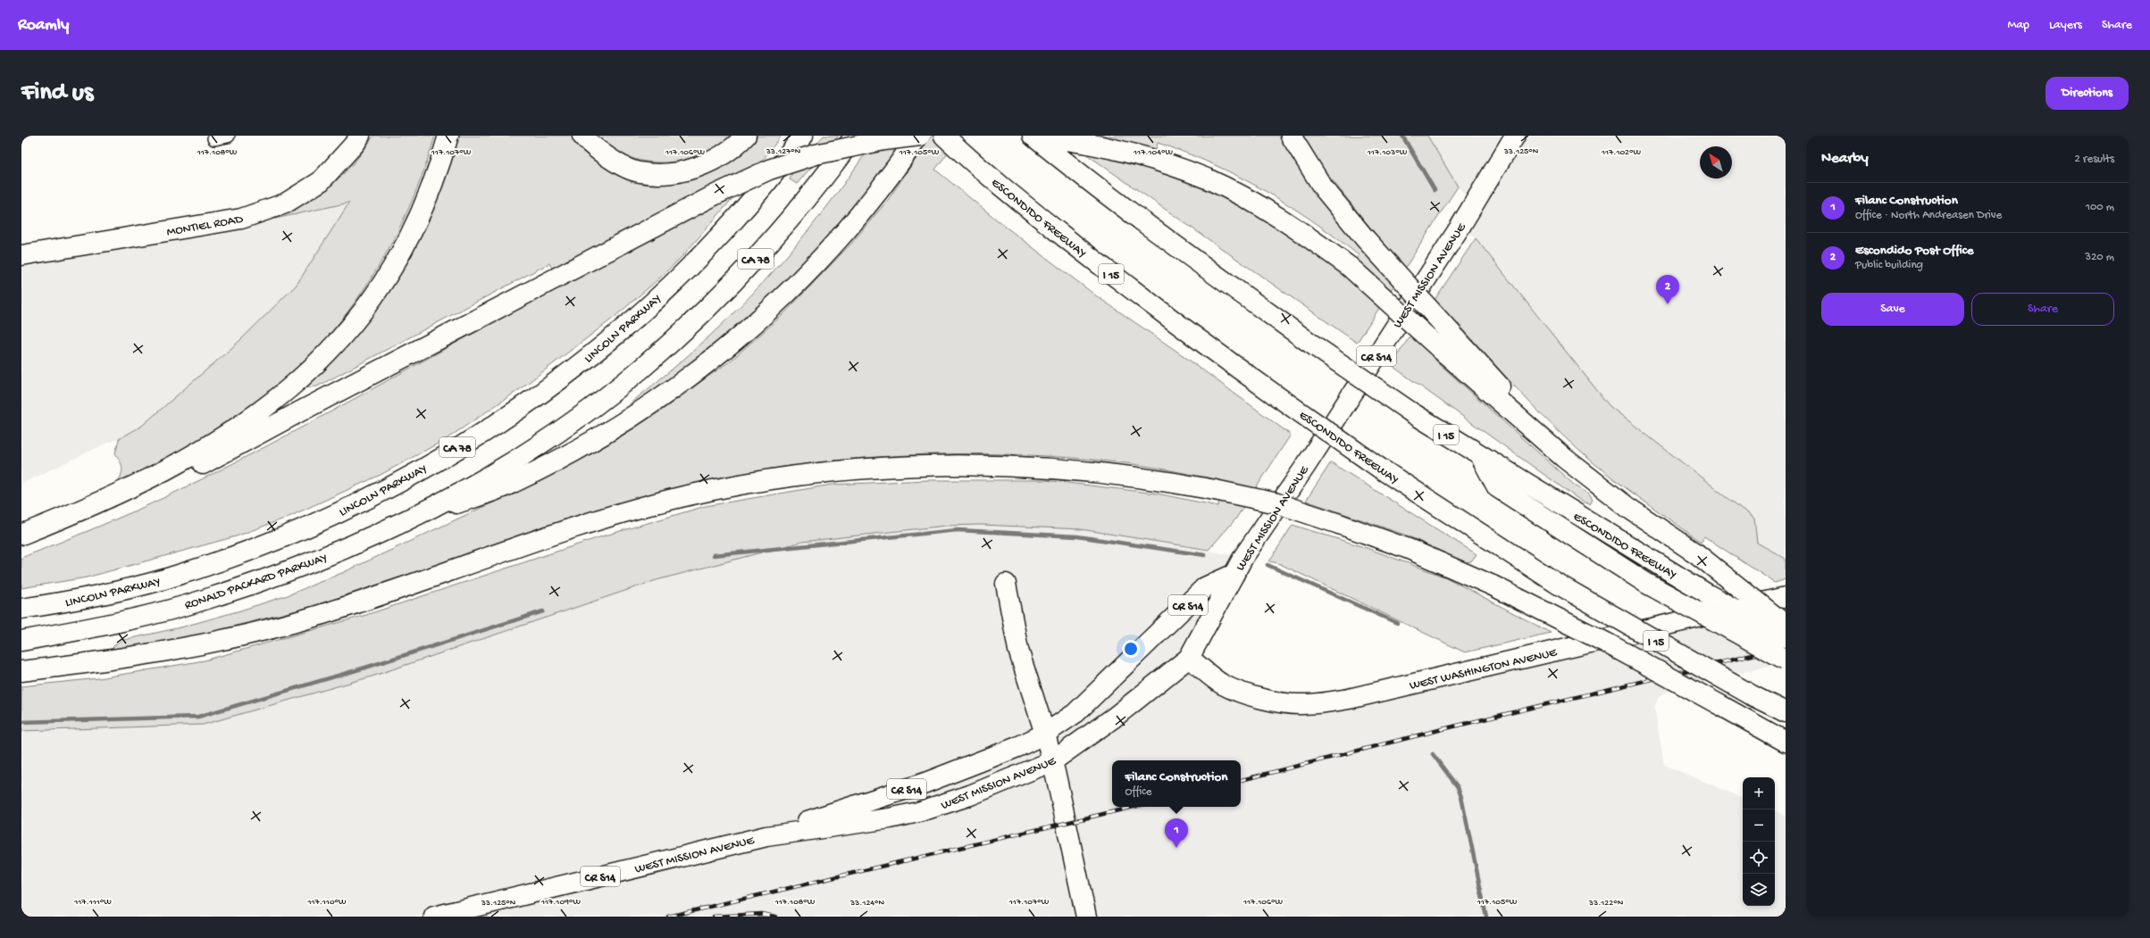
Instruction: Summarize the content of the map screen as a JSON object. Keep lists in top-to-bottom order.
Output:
{
  "streets": {
    "main road": [
      "ESCONDIDO FREEWAY",
      "MONTIEL ROAD",
      "CA 78",
      "I 15",
      "WEST MISSION AVENUE",
      "LINCOLN PARKWAY",
      "CR S14",
      "RONALD PACKARD PARKWAY",
      "WEST WASHINGTON AVENUE"
    ]
  },
  "crossings": [
    ["CA 78", "RONALD PACKARD PARKWAY"],
    ["WEST MISSION AVENUE", "WEST WASHINGTON AVENUE"]
  ],
  "north": "top left",
  "page": {
    "header": "Roamly",
    "nav": ["Map", "Layers", "Share"],
    "buttons": [
      "Directions",
      ["Save", "Share"]
    ],
    "title": "Find us",
    "heading": ["Nearby", "2 results"],
    "list": [
      {
        "mark": "1",
        "name": "Filanc Construction",
        "note": "Office · North Andreasen Drive",
        "value": "100 m"
      },
      {
        "mark": "2",
        "name": "Escondido Post Office",
        "note": "Public building",
        "value": "320 m"
      }
    ],
    "pins": ["2", "1"],
    "popup": ["Filanc Construction", "Office"],
    "map_buttons": ["+", "−"]
  },
  "coordinates": [
    "33.127°N",
    "33.125°N",
    "117.108°W",
    "117.107°W",
    "117.106°W",
    "117.105°W",
    "117.104°W",
    "117.103°W",
    "117.102°W",
    "117.111°W",
    "117.110°W",
    "117.109°W",
    "33.124°N",
    "33.122°N"
  ]
}
